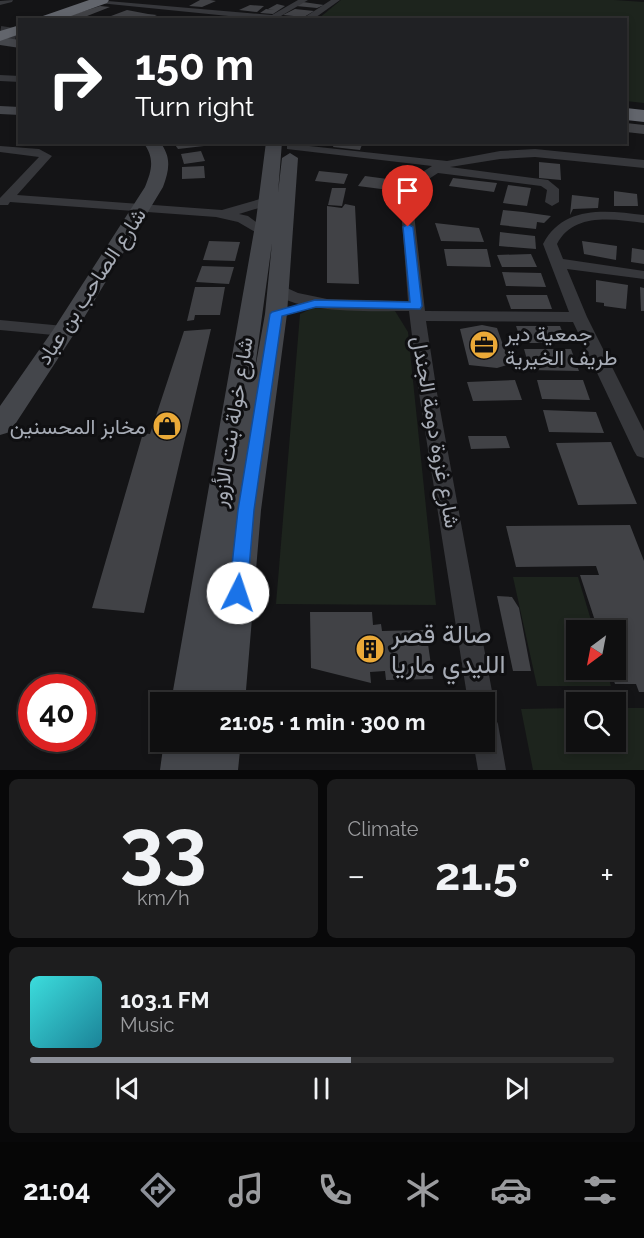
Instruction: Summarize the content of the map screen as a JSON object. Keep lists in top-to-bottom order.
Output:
{
  "streets": {
    "street": ["شارع الصاحب بن عباد", "شارع خولة بنت الأزور", "شارع غزوة دومة الجندل"]
  },
  "places": {
    "office": ["جمعية دير طريف الخيرية"],
    "shop": ["مخابز المحسنين"],
    "building": ["صالة قصر الليدي ماريا"]
  },
  "north": "bottom left",
  "page": {
    "turn": ["150 m", "Turn right"],
    "limit": "40",
    "trip": "21:05 · 1 min · 300 m",
    "tile": [
      ["33", "km/h"],
      "Climate"
    ],
    "heat": ["−", "21.5°", "+"],
    "song": ["103.1 FM", "Music"],
    "tabs": "21:04"
  }
}
